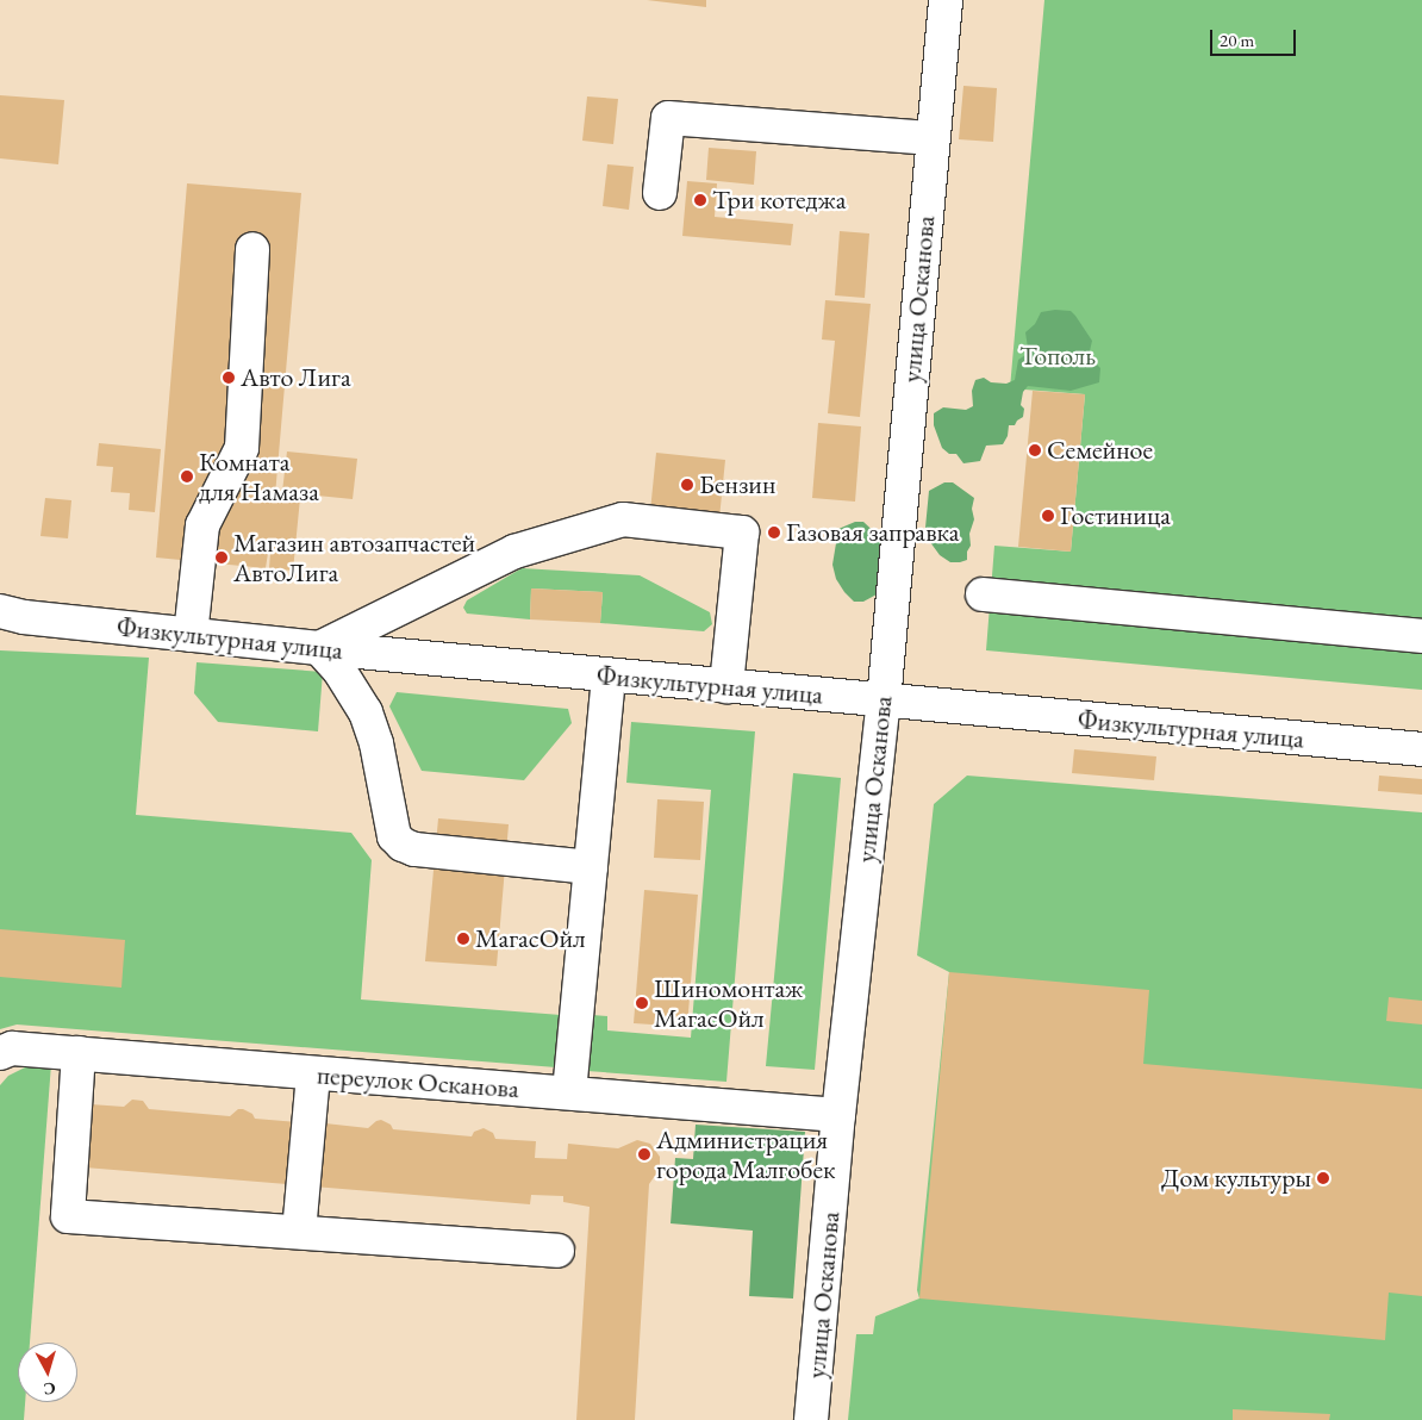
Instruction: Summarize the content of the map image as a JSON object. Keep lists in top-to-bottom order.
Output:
{
  "streets": {
    "main road": ["улица Осканова", "Физкультурная улица", "переулок Осканова"]
  },
  "crossings": [
    ["улица Осканова", "Физкультурная улица"],
    ["улица Осканова", "переулок Осканова"]
  ],
  "parks": ["Тополь"],
  "places": [
    "Три котеджа",
    "Авто Лига",
    "Семейное",
    "Комната для Намаза",
    "Бензин",
    "Гостиница",
    "Газовая заправка",
    "Магазин автозапчастей АвтоЛига",
    "МагасОйл",
    "Шиномонтаж МагасОйл",
    "Администрация города Малгобек",
    "Дом культуры"
  ],
  "scale_bar": "20 m",
  "north": "bottom"
}
